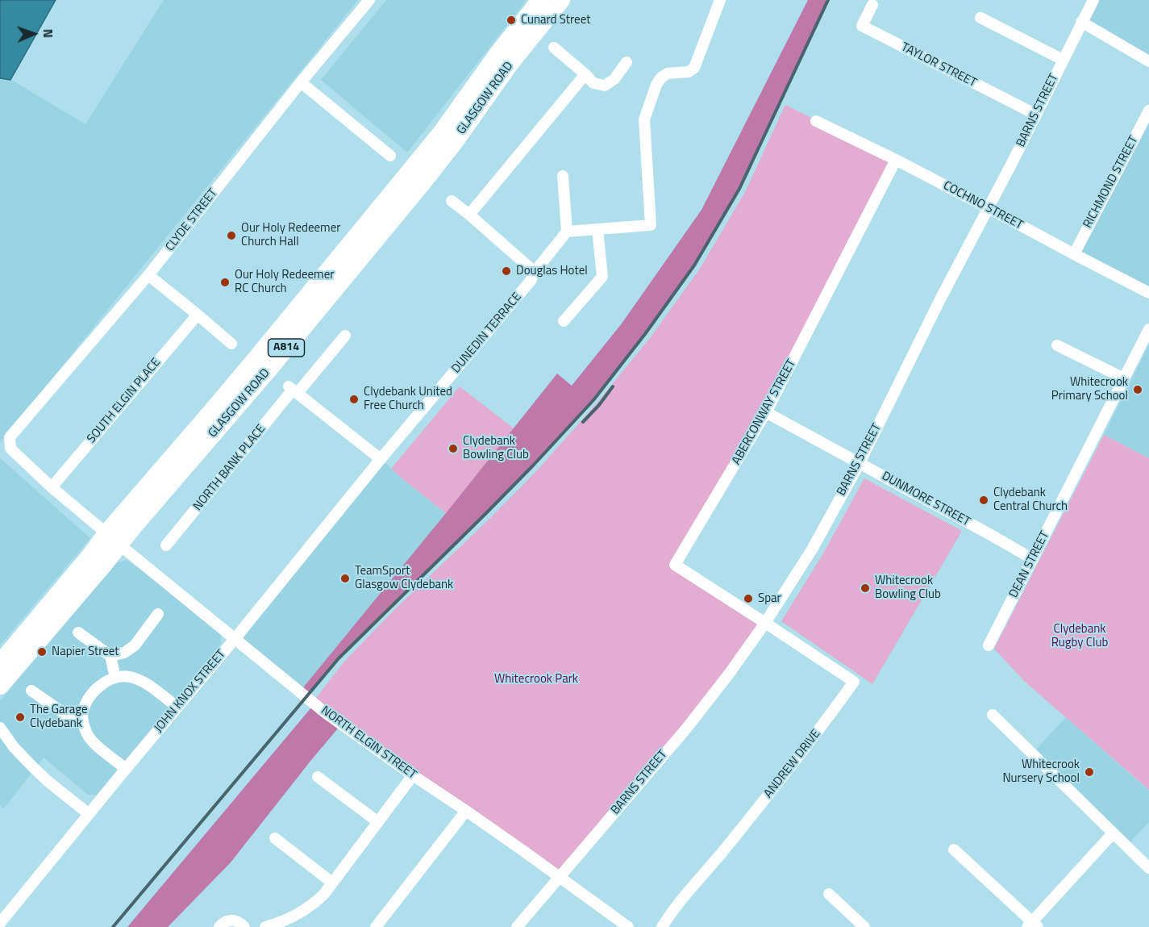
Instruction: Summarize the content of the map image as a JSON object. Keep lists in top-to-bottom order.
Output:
{
  "streets": {
    "main road": ["GLASGOW ROAD", "A814"],
    "street": [
      "TAYLOR STREET",
      "BARNS STREET",
      "RICHMOND STREET",
      "COCHNO STREET",
      "CLYDE STREET",
      "DUNEDIN TERRACE",
      "SOUTH ELGIN PLACE",
      "ABERCONWAY STREET",
      "NORTH BANK PLACE",
      "DUNMORE STREET",
      "DEAN STREET",
      "JOHN KNOX STREET",
      "NORTH ELGIN STREET",
      "ANDREW DRIVE"
    ]
  },
  "crossings": [
    ["TAYLOR STREET", "BARNS STREET"],
    ["GLASGOW ROAD", "NORTH ELGIN STREET"],
    ["BARNS STREET", "COCHNO STREET"],
    ["BARNS STREET", "ABERCONWAY STREET"],
    ["BARNS STREET", "DUNMORE STREET"],
    ["BARNS STREET", "NORTH ELGIN STREET"],
    ["BARNS STREET", "ANDREW DRIVE"],
    ["RICHMOND STREET", "COCHNO STREET"],
    ["COCHNO STREET", "ABERCONWAY STREET"],
    ["CLYDE STREET", "NORTH ELGIN STREET"],
    ["DUNEDIN TERRACE", "JOHN KNOX STREET"],
    ["SOUTH ELGIN PLACE", "NORTH ELGIN STREET"],
    ["ABERCONWAY STREET", "DUNMORE STREET"],
    ["ABERCONWAY STREET", "ANDREW DRIVE"],
    ["DUNMORE STREET", "DEAN STREET"],
    ["JOHN KNOX STREET", "NORTH ELGIN STREET"]
  ],
  "parks": ["Clydebank Rugby Club", "Whitecrook Park"],
  "places": [
    "Cunard Street",
    "Our Holy Redeemer Church Hall",
    "Douglas Hotel",
    "Our Holy Redeemer RC Church",
    "Whitecrook Primary School",
    "Clydebank United Free Church",
    "Clydebank Bowling Club",
    "Clydebank Central Church",
    "TeamSport Glasgow Clydebank",
    "Whitecrook Bowling Club",
    "Spar",
    "Napier Street",
    "The Garage Clydebank",
    "Whitecrook Nursery School"
  ],
  "north": "right"
}
